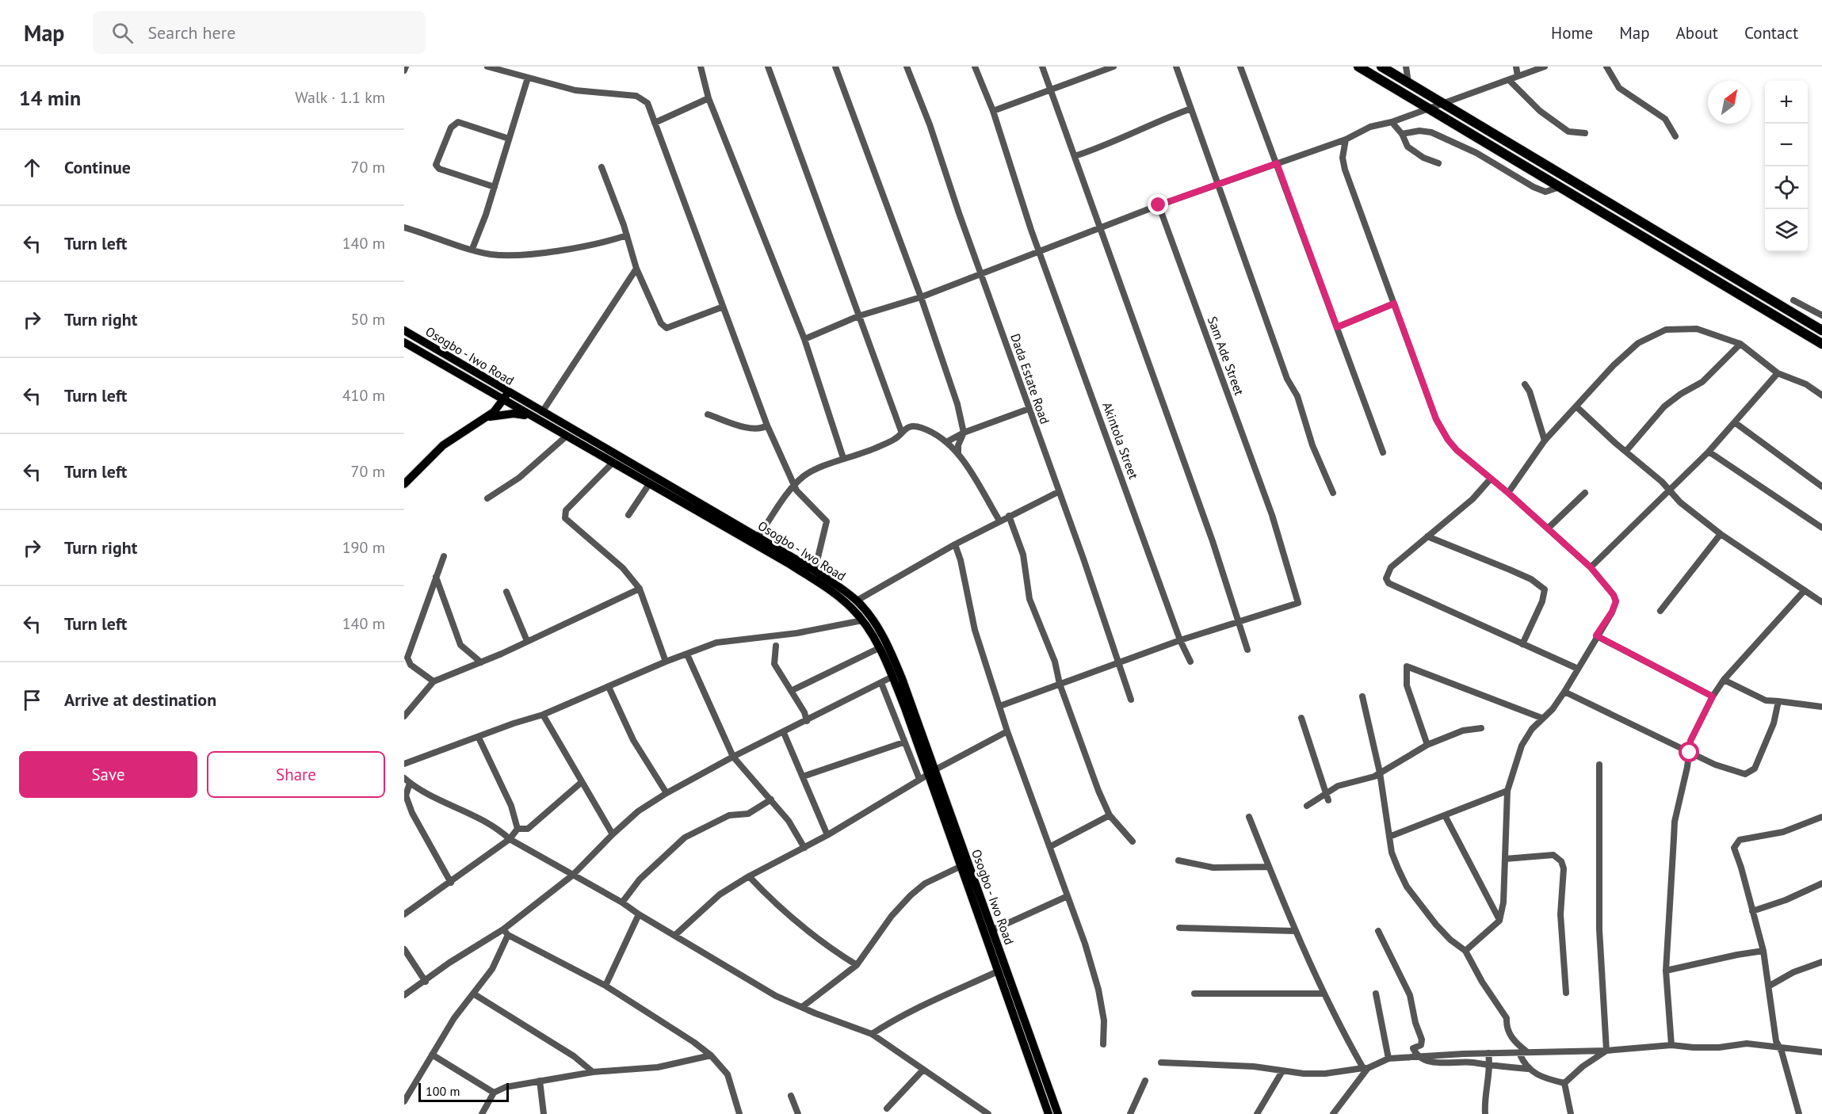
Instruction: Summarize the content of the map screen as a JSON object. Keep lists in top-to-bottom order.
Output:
{
  "streets": {
    "main road": ["Osogbo - Iwo Road"],
    "street": ["Sam Ade Street", "Dada Estate Road", "Akintola Street"]
  },
  "scale_bar": "100 m",
  "north": "top right",
  "page": {
    "header": "Map",
    "search": "Search here",
    "nav": [
      "Home",
      "Map",
      "About",
      "Contact"
    ],
    "heading": ["14 min", "Walk · 1.1 km"],
    "map_buttons": ["+", "−"],
    "list": [
      ["Continue", "70 m"],
      ["Turn left", "140 m"],
      ["Turn right", "50 m"],
      ["Turn left", "410 m"],
      ["Turn left", "70 m"],
      ["Turn right", "190 m"],
      ["Turn left", "140 m"],
      "Arrive at destination"
    ],
    "buttons": ["Save", "Share"],
    "scale": "100 m"
  }
}
